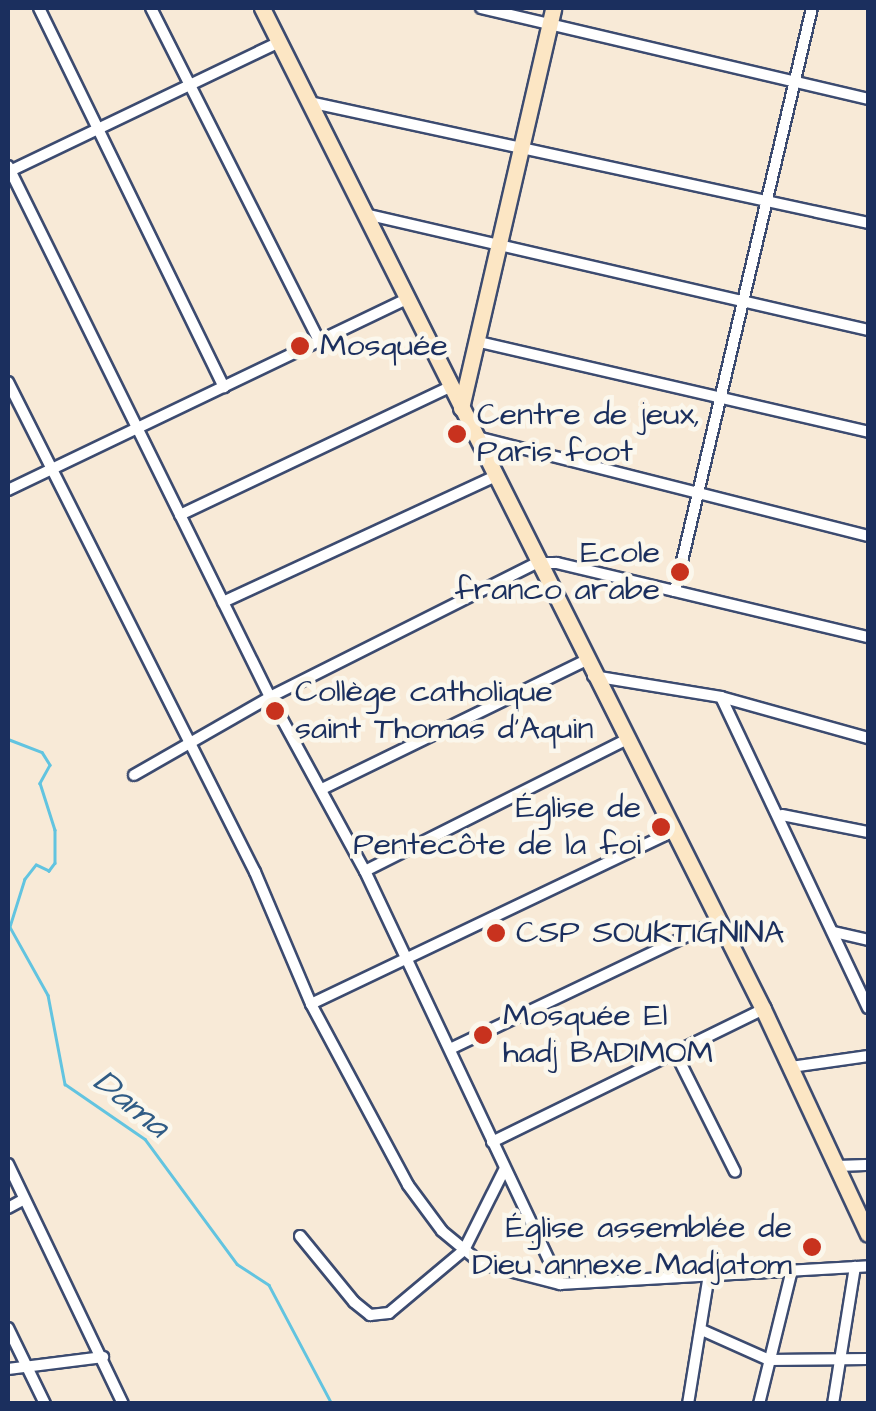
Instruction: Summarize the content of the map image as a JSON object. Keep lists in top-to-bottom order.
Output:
{
  "water": ["Dama"],
  "places": [
    "Mosquée",
    "Centre de jeux, Paris foot",
    "Ecole franco arabe",
    "Collège catholique saint Thomas d'Aquin",
    "Église de Pentecôte de la foi",
    "CSP SOUKTIGNINA",
    "Mosquée El hadj BADIMOM",
    "Église assemblée de Dieu annexe Madjatom"
  ]
}
